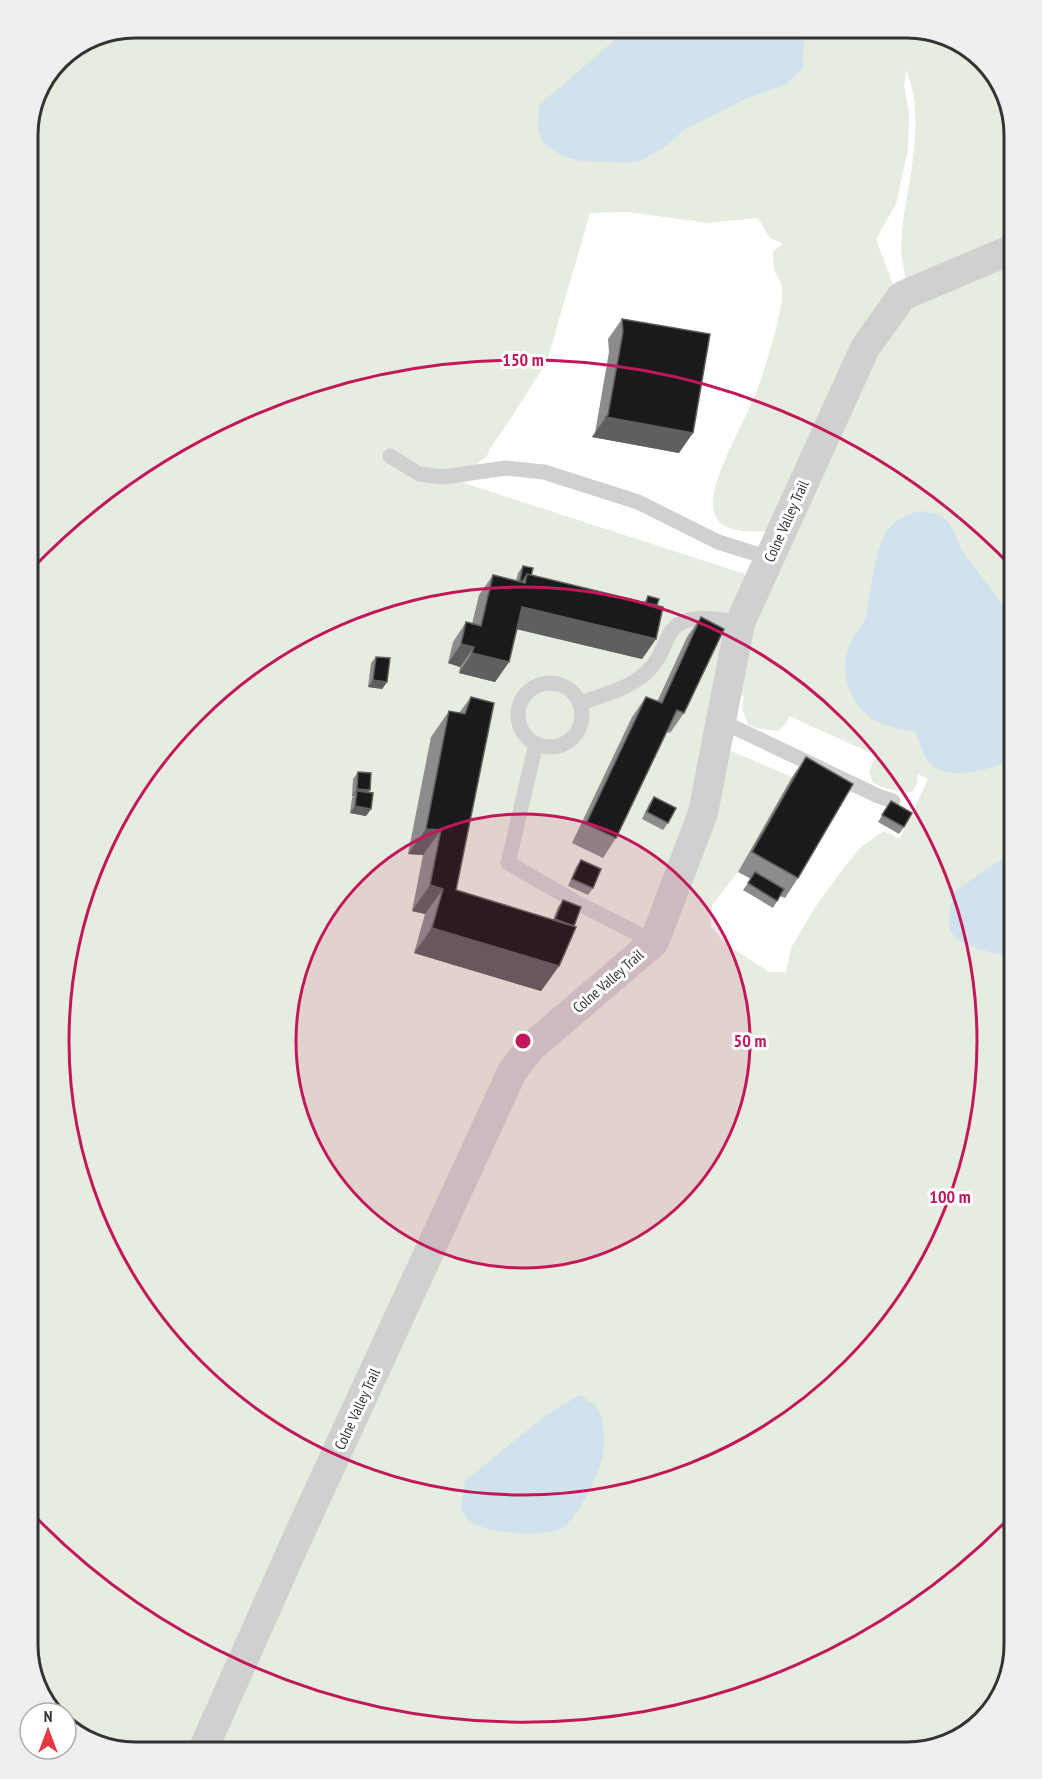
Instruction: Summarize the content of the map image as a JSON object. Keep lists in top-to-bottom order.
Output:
{
  "streets": {
    "street": ["Colne Valley Trail"]
  },
  "north": "top",
  "rings": ["150 m", "50 m", "100 m"]
}
